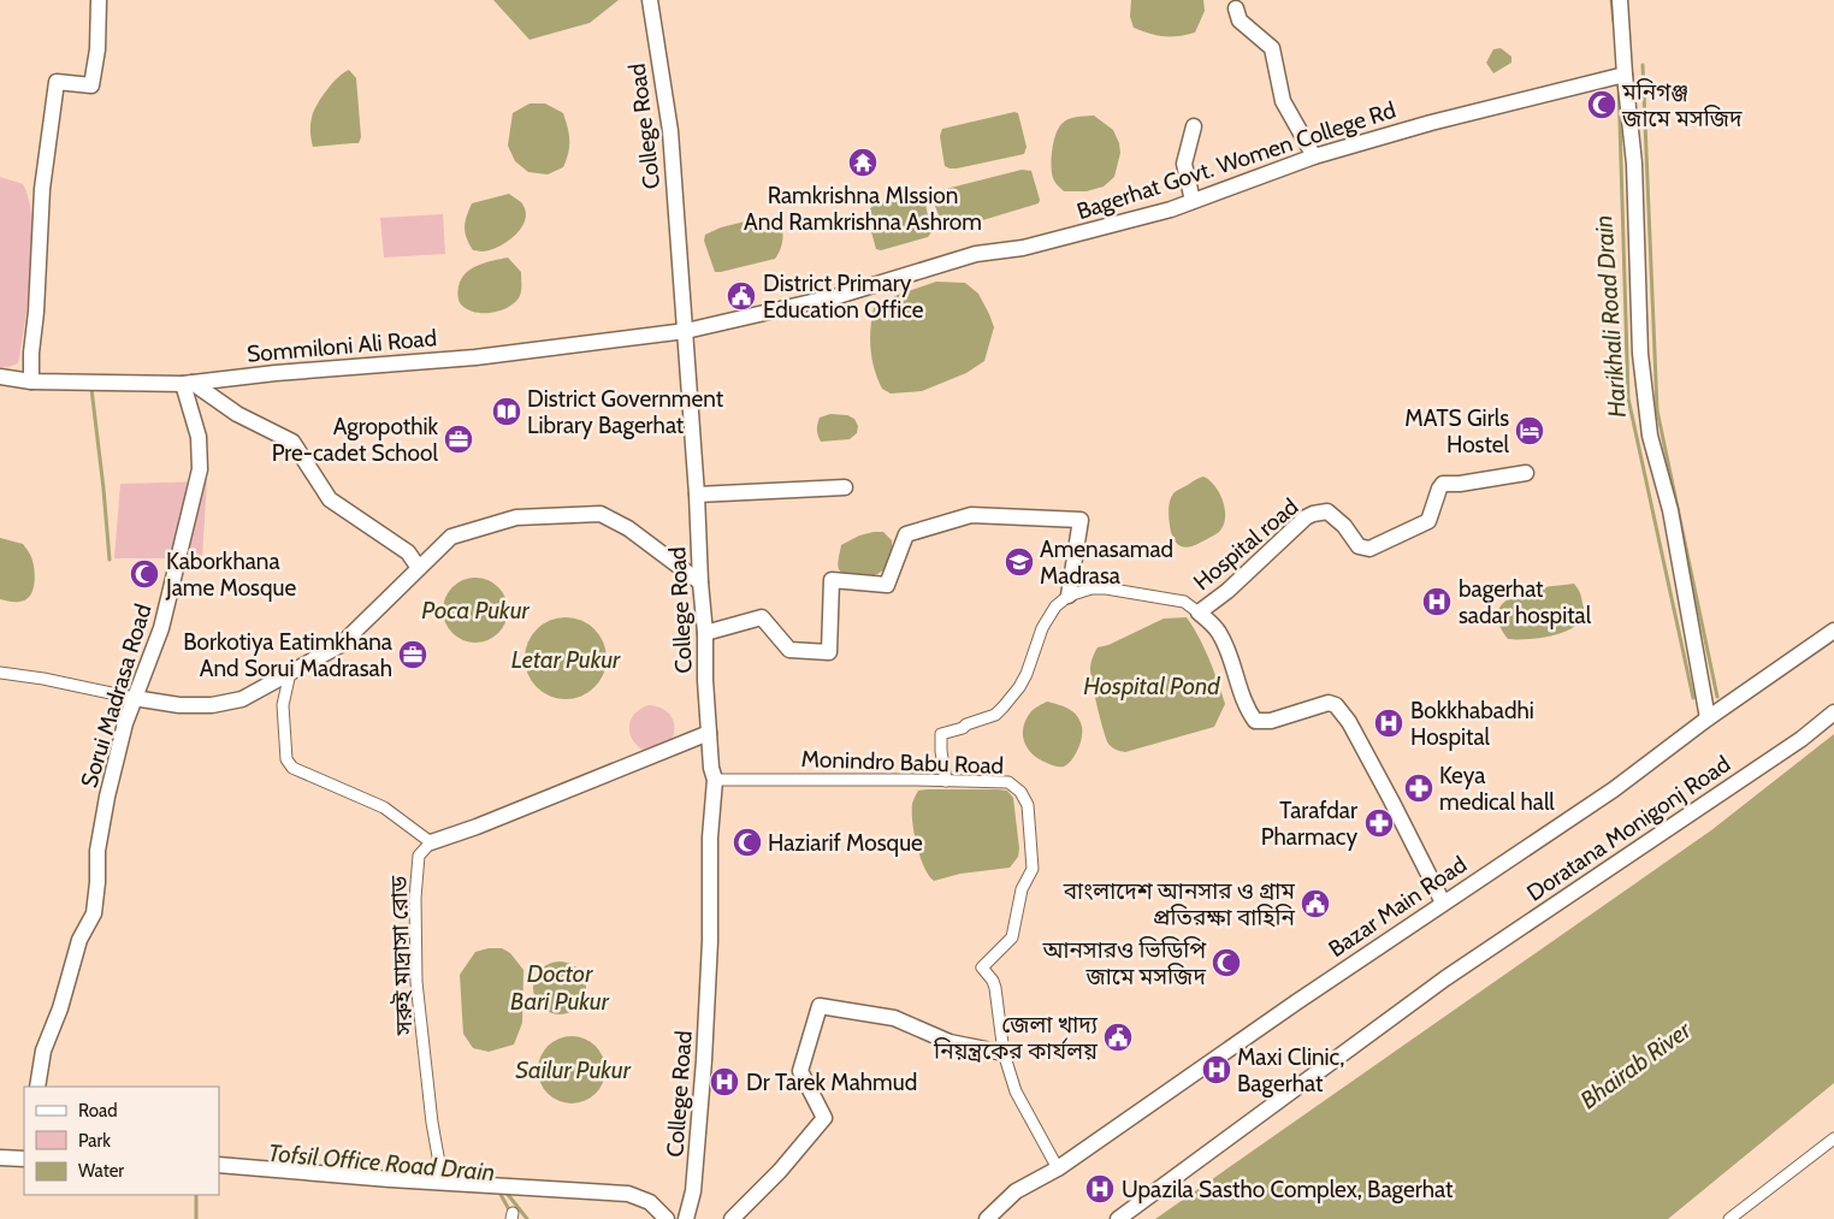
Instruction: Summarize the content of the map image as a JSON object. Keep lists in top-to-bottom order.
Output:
{
  "streets": {
    "street": [
      "College Road",
      "Bagerhat Govt. Women College Rd",
      "Sommiloni Ali Road",
      "Hospital road",
      "Sorui Madrasa Road",
      "Monindro Babu Road",
      "Doratana Monigonj Road",
      "Bazar Main Road",
      "সরুই মাদ্রাসা রোড"
    ]
  },
  "crossings": [
    ["College Road", "Bagerhat Govt. Women College Rd"],
    ["College Road", "Sommiloni Ali Road"],
    ["College Road", "Monindro Babu Road"],
    ["Bagerhat Govt. Women College Rd", "Sommiloni Ali Road"],
    ["Sommiloni Ali Road", "Sorui Madrasa Road"],
    ["Hospital road", "Bazar Main Road"],
    ["Monindro Babu Road", "Bazar Main Road"]
  ],
  "water": [
    "Harikhali Road Drain",
    "Poca Pukur",
    "Letar Pukur",
    "Hospital Pond",
    "Doctor Bari Pukur",
    "Bhairab River",
    "Sailur Pukur",
    "Tofsil Office Road Drain"
  ],
  "places": {
    "mosque": [
      "মনিগঞ্জ জামে মসজিদ",
      "Kaborkhana Jame Mosque",
      "Haziarif Mosque",
      "আনসারও ভিডিপি জামে মসজিদ"
    ],
    "temple": ["Ramkrishna MIssion And Ramkrishna Ashrom"],
    "public building": ["District Primary Education Office", "বাংলাদেশ আনসার ও গ্রাম প্রতিরক্ষা বাহিনি", "জেলা খাদ্য নিয়ন্ত্রকের কার্যলয়"],
    "library": ["District Government Library Bagerhat"],
    "hotel": ["MATS Girls Hostel"],
    "office": ["Agropothik Pre-cadet School", "Borkotiya Eatimkhana And Sorui Madrasah"],
    "school or university": ["Amenasamad Madrasa"],
    "hospital": [
      "bagerhat sadar hospital",
      "Bokkhabadhi Hospital",
      "Maxi Clinic, Bagerhat",
      "Dr Tarek Mahmud",
      "Upazila Sastho Complex, Bagerhat"
    ],
    "pharmacy": ["Keya medical hall", "Tarafdar Pharmacy"]
  },
  "legend": ["Road", "Park", "Water"]
}
